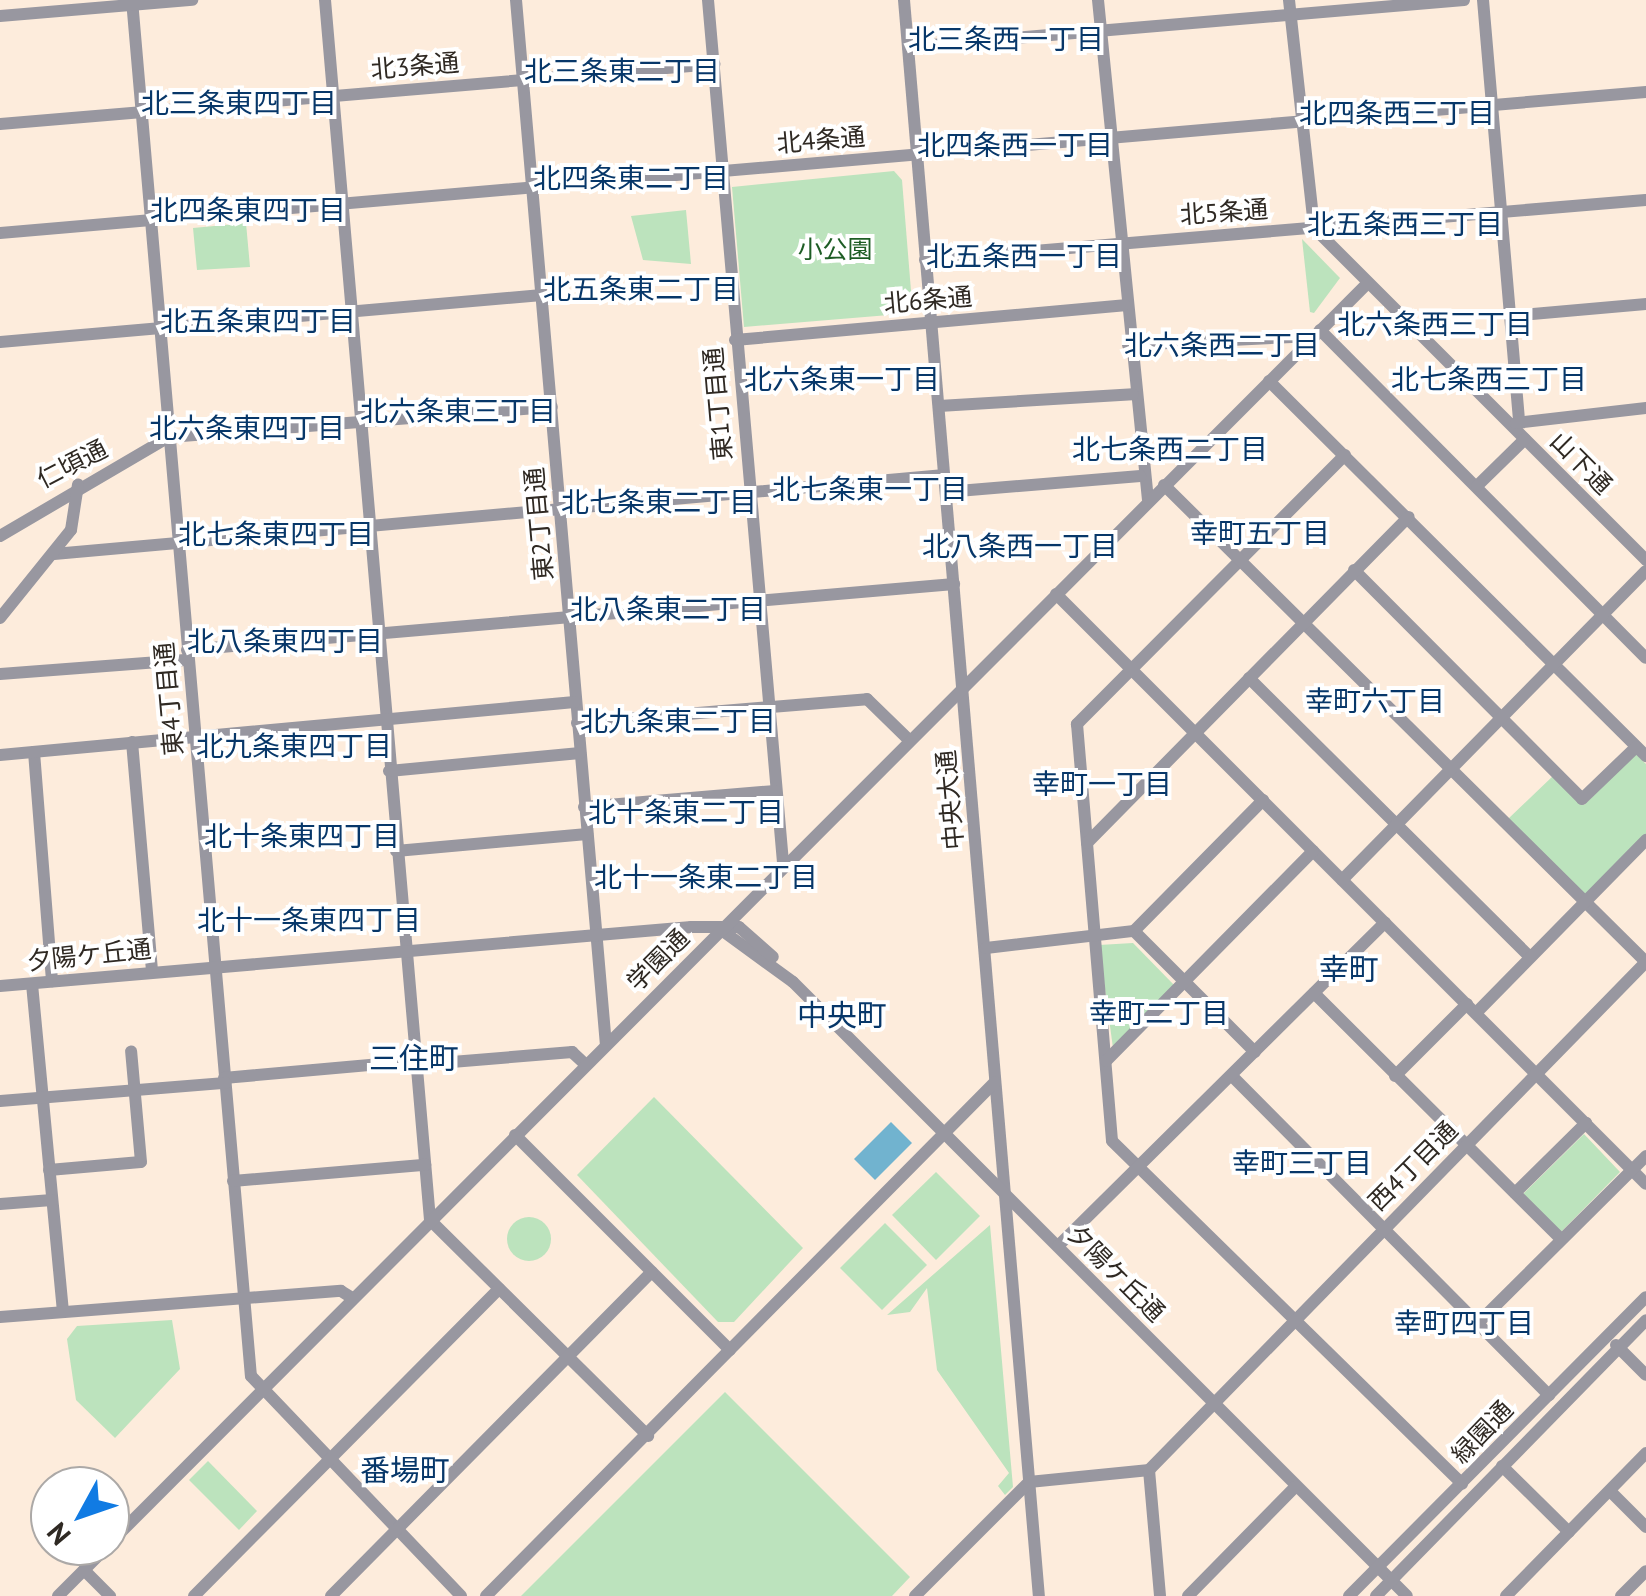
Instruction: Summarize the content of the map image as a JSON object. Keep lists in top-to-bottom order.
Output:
{
  "streets": {
    "street": [
      "北3条通",
      "北4条通",
      "北5条通",
      "北6条通",
      "東1丁目通",
      "山下通",
      "仁頃通",
      "東2丁目通",
      "東4丁目通",
      "中央大通",
      "夕陽ケ丘通",
      "学園通",
      "西4丁目通",
      "緑園通"
    ]
  },
  "crossings": [
    ["北3条通", "東1丁目通"],
    ["北3条通", "東2丁目通"],
    ["北3条通", "東4丁目通"],
    ["北4条通", "東1丁目通"],
    ["北4条通", "東2丁目通"],
    ["北4条通", "東4丁目通"],
    ["北4条通", "中央大通"],
    ["北5条通", "山下通"],
    ["北5条通", "中央大通"],
    ["北6条通", "東1丁目通"],
    ["北6条通", "中央大通"],
    ["東1丁目通", "学園通"],
    ["山下通", "学園通"],
    ["仁頃通", "東4丁目通"],
    ["東2丁目通", "夕陽ケ丘通"],
    ["東2丁目通", "学園通"],
    ["東4丁目通", "夕陽ケ丘通"],
    ["東4丁目通", "学園通"],
    ["中央大通", "夕陽ケ丘通"],
    ["中央大通", "学園通"],
    ["夕陽ケ丘通", "学園通"],
    ["夕陽ケ丘通", "西4丁目通"],
    ["夕陽ケ丘通", "緑園通"]
  ],
  "districts": [
    "北三条西一丁目",
    "北三条東二丁目",
    "北三条東四丁目",
    "北四条西三丁目",
    "北四条西一丁目",
    "北四条東二丁目",
    "北四条東四丁目",
    "北五条西三丁目",
    "北五条西一丁目",
    "北五条東二丁目",
    "北五条東四丁目",
    "北六条西三丁目",
    "北六条西二丁目",
    "北六条東一丁目",
    "北七条西三丁目",
    "北六条東三丁目",
    "北六条東四丁目",
    "北七条西二丁目",
    "北七条東一丁目",
    "北七条東二丁目",
    "幸町五丁目",
    "北七条東四丁目",
    "北八条西一丁目",
    "北八条東二丁目",
    "北八条東四丁目",
    "幸町六丁目",
    "北九条東二丁目",
    "北九条東四丁目",
    "幸町一丁目",
    "北十条東二丁目",
    "北十条東四丁目",
    "北十一条東二丁目",
    "北十一条東四丁目",
    "幸町",
    "幸町二丁目",
    "中央町",
    "三住町",
    "幸町三丁目",
    "幸町四丁目",
    "番場町"
  ],
  "parks": ["小公園"],
  "north": "bottom left"
}
